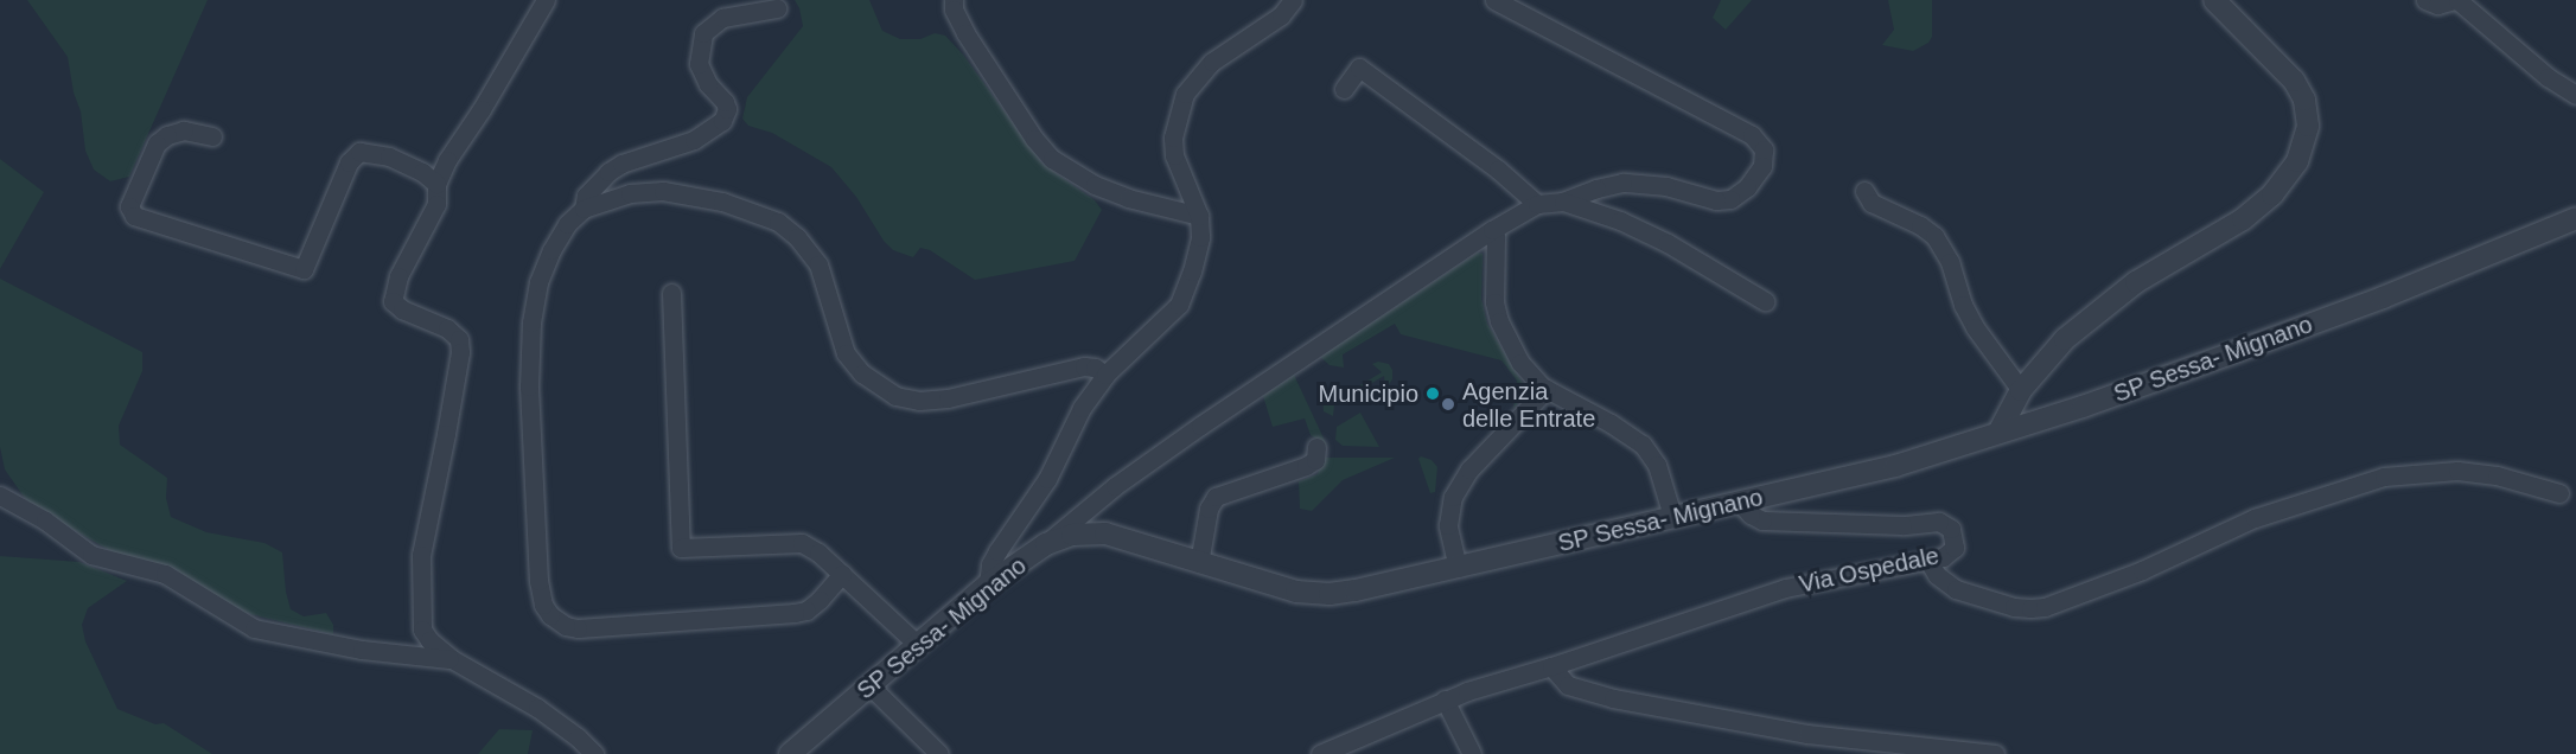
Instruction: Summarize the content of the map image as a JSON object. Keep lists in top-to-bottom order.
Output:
{
  "streets": {
    "street": ["SP Sessa- Mignano", "Via Ospedale"]
  },
  "crossings": [
    ["SP Sessa- Mignano", "Via Ospedale"]
  ],
  "places": ["Municipio", "Agenzia delle Entrate"]
}
